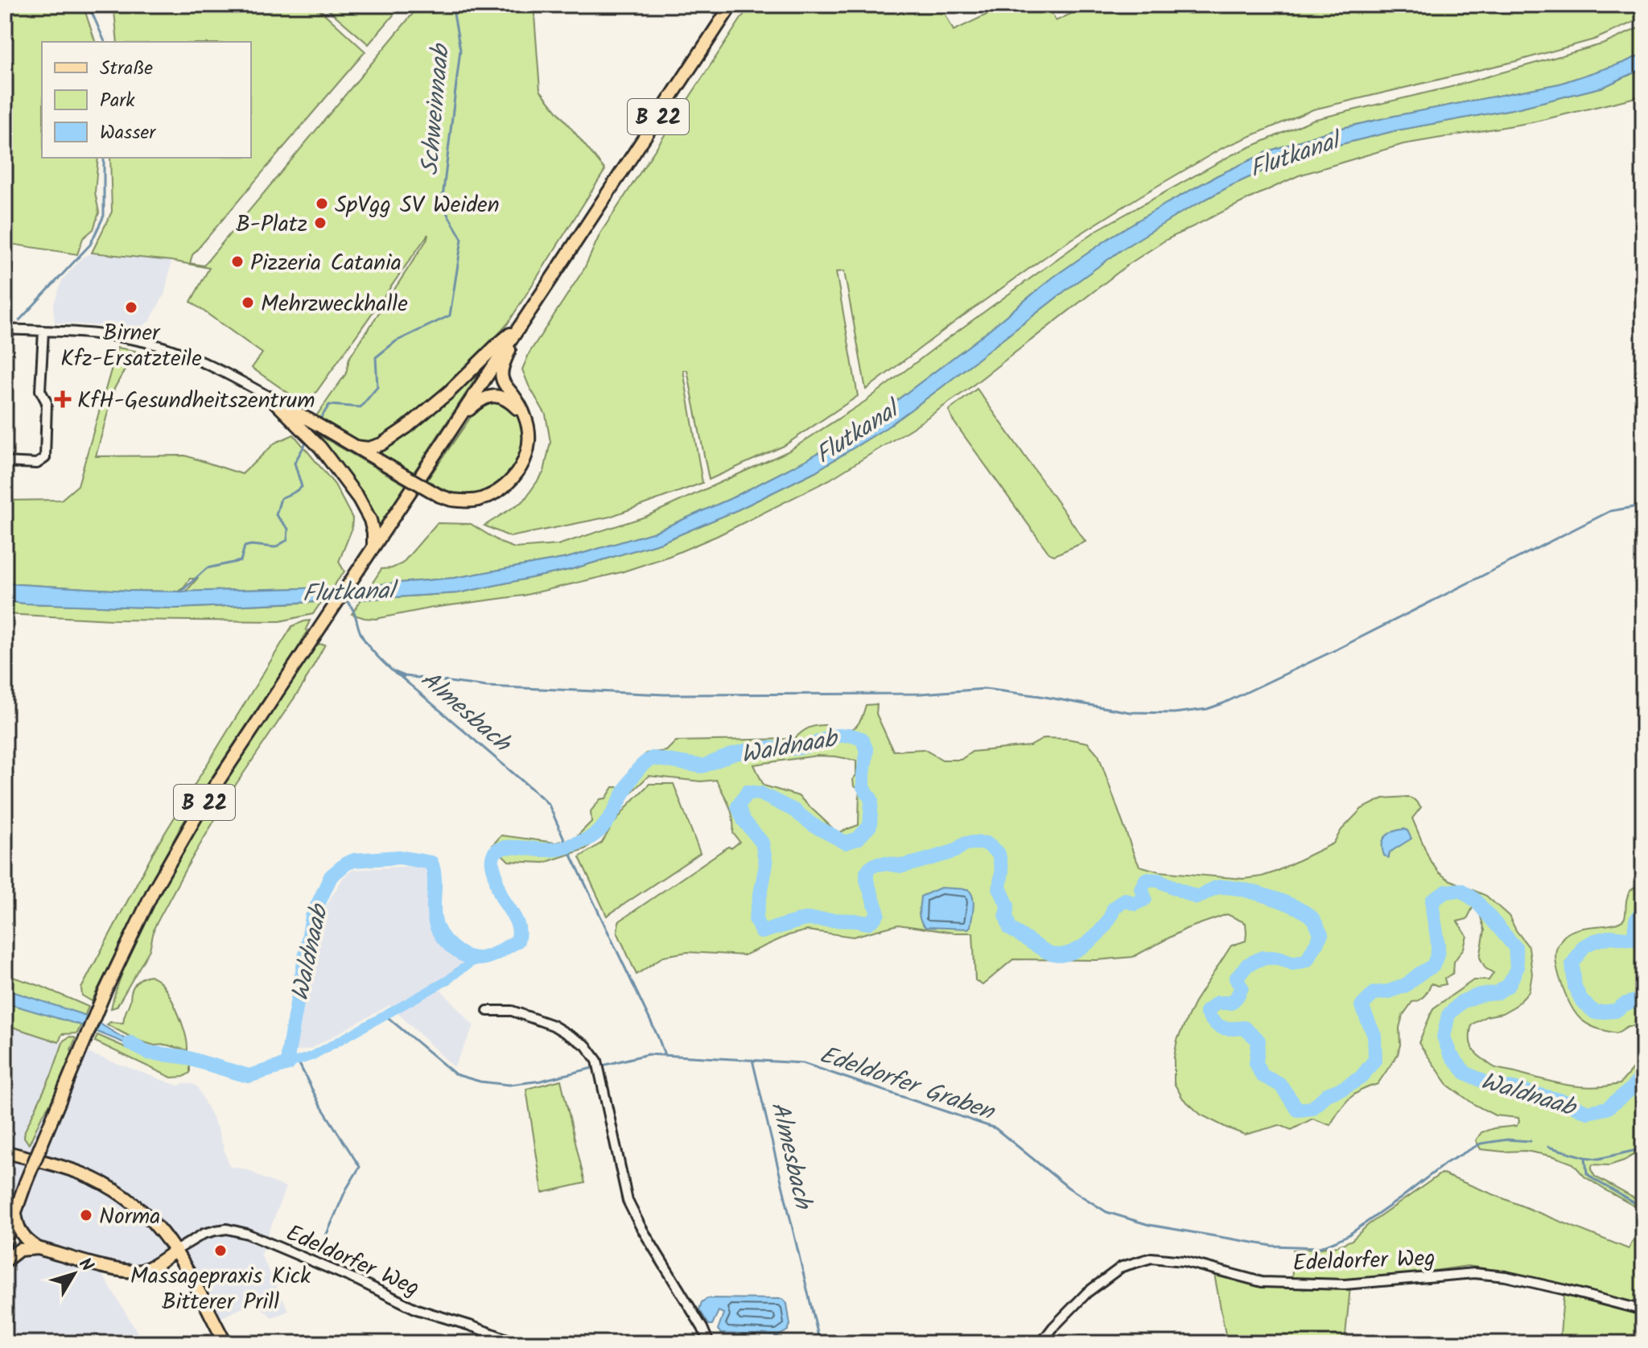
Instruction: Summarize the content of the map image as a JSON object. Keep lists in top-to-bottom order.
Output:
{
  "streets": {
    "main road": ["B 22"],
    "street": ["Edeldorfer Weg"]
  },
  "water": [
    "Schweinnaab",
    "Flutkanal",
    "Almesbach",
    "Waldnaab",
    "Edeldorfer Graben"
  ],
  "places": {
    "other": [
      "SpVgg SV Weiden",
      "B-Platz",
      "Pizzeria Catania",
      "Mehrzweckhalle",
      "Birner Kfz-Ersatzteile",
      "Norma",
      "Massagepraxis Kick Bitterer Prill"
    ],
    "health": ["KfH-Gesundheitszentrum"]
  },
  "legend": ["Straße", "Park", "Wasser"],
  "north": "top right"
}
